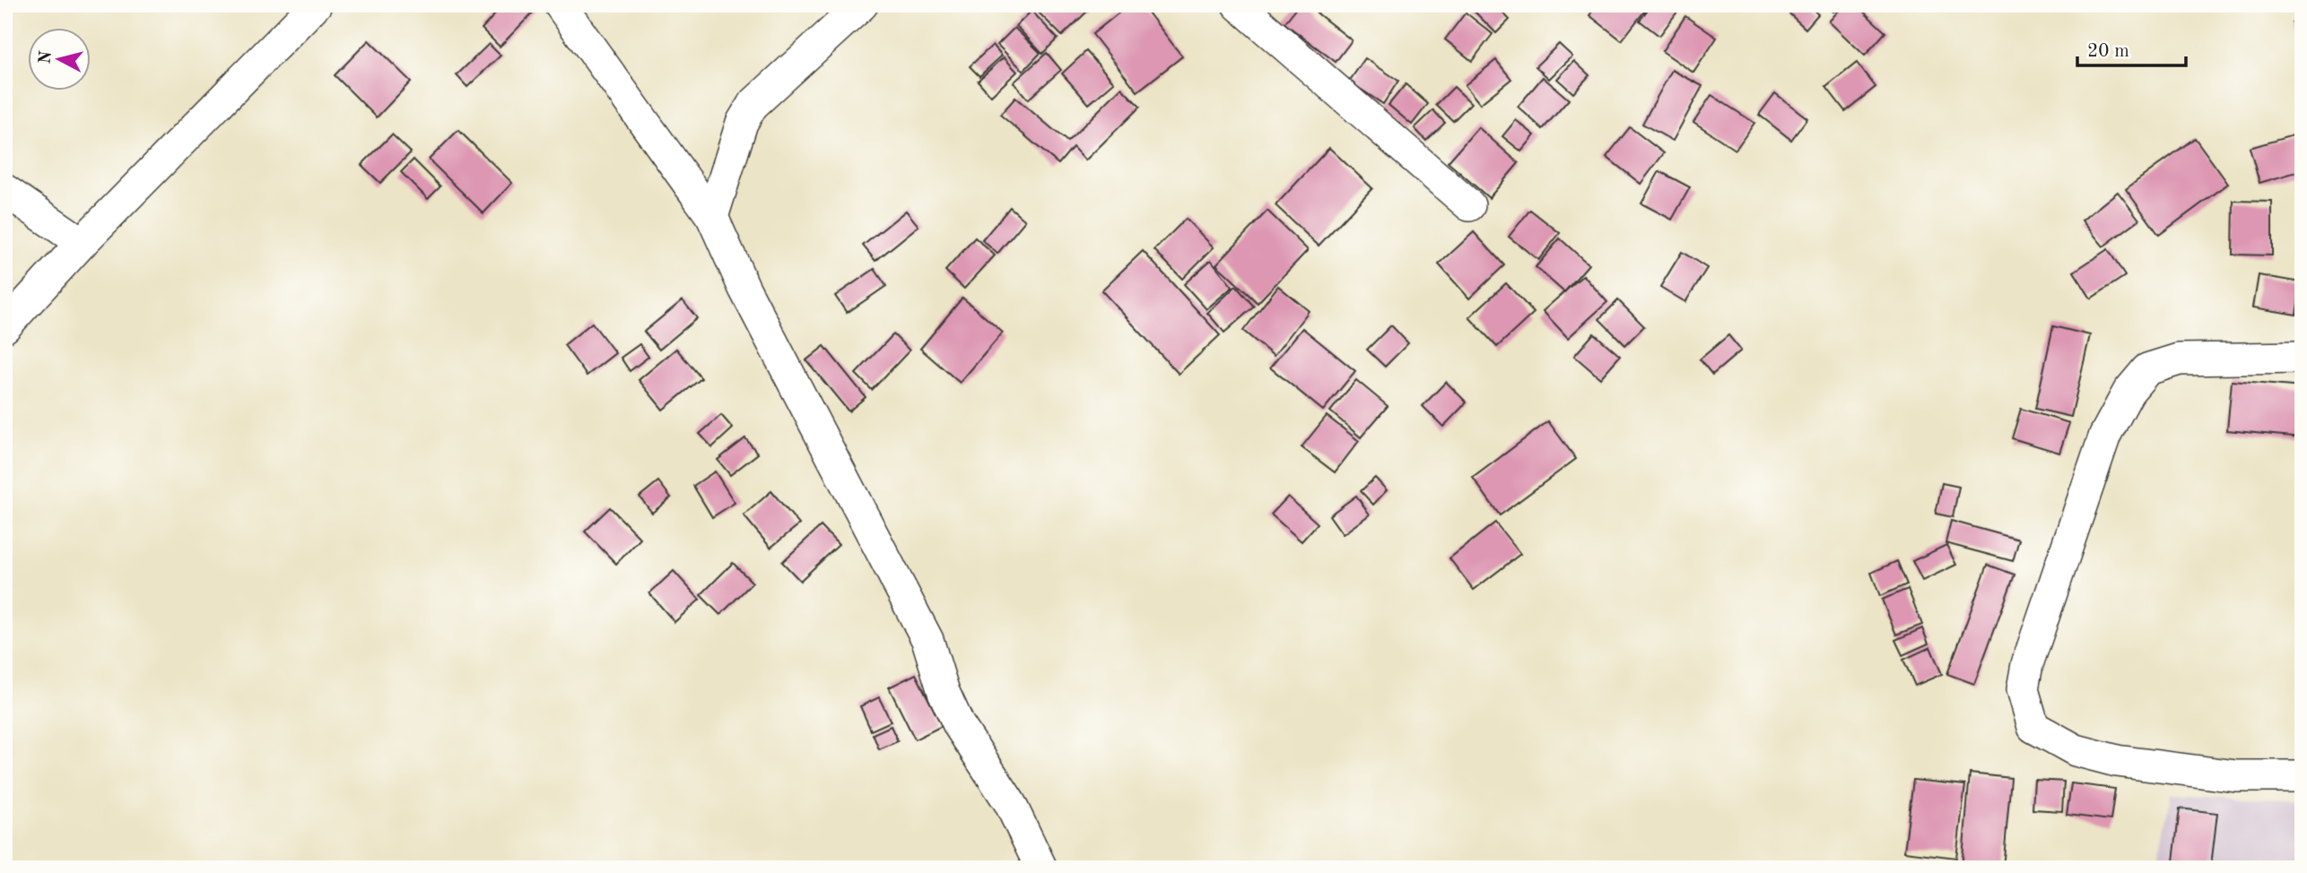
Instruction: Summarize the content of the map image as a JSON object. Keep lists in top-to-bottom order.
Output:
{
  "scale_bar": "20 m",
  "north": "left"
}
